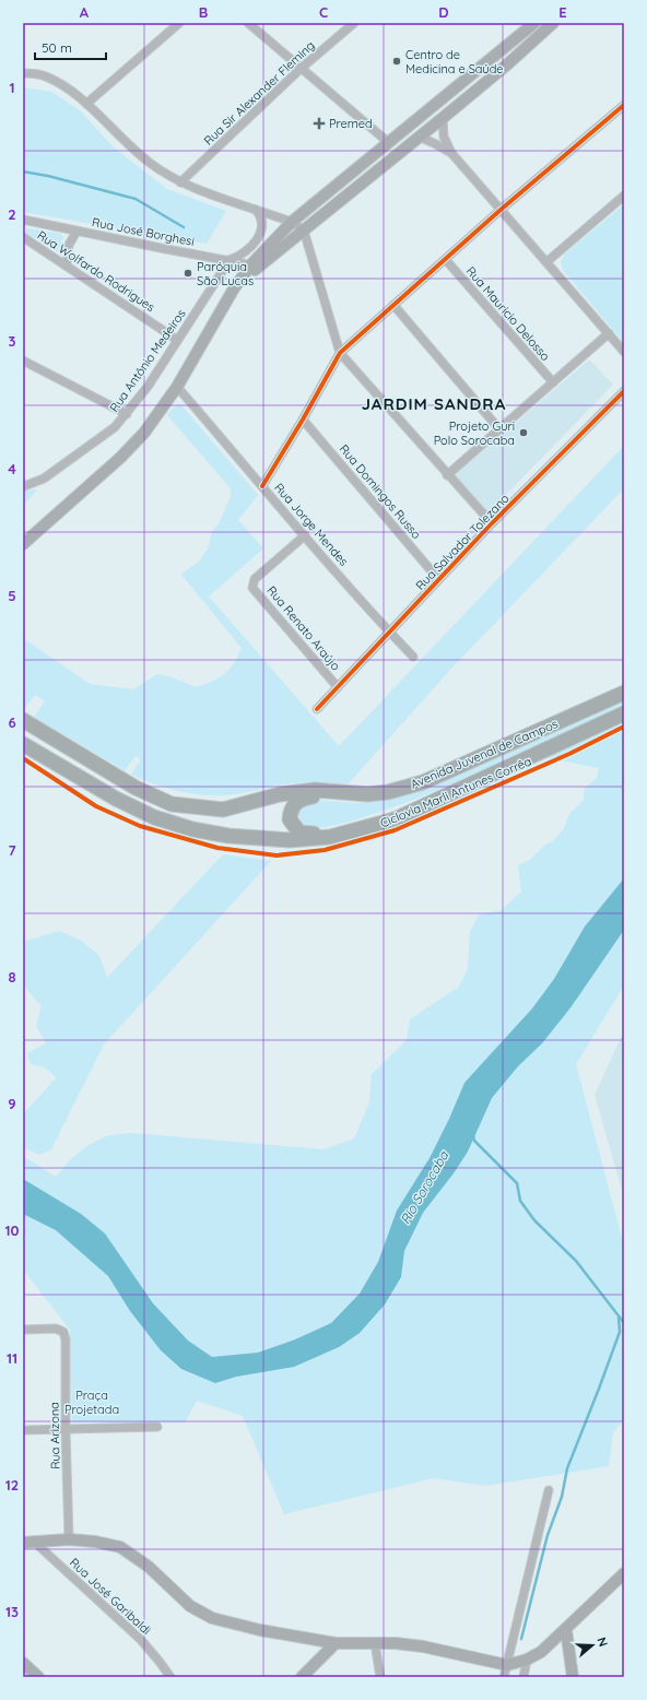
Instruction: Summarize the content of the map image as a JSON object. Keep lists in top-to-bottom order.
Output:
{
  "streets": {
    "highway": ["Avenida Juvenal de Campos"],
    "street": [
      "Rua Sir Alexander Fleming",
      "Rua José Borghesi",
      "Rua Wolfardo Rodrigues",
      "Rua Mauricio Delosso",
      "Rua Antônio Medeiros",
      "Rua Domingos Russo",
      "Rua Jorge Mendes",
      "Rua Salvador Tolezano",
      "Rua Renato Araújo",
      "Rua Arizona",
      "Rua José Garibaldi"
    ],
    "cycle path": ["Ciclovia Marli Antunes Corrêa"]
  },
  "crossings": [
    ["Rua José Borghesi", "Rua Antônio Medeiros"],
    ["Rua Wolfardo Rodrigues", "Rua Antônio Medeiros"],
    ["Rua Domingos Russo", "Rua Salvador Tolezano"],
    ["Rua Jorge Mendes", "Rua Salvador Tolezano"],
    ["Rua Jorge Mendes", "Rua Renato Araújo"],
    ["Rua Salvador Tolezano", "Rua Renato Araújo"]
  ],
  "districts": ["JARDIM SANDRA"],
  "water": ["Rio Sorocaba"],
  "parks": ["Praça Projetada"],
  "places": {
    "other": ["Centro de Medicina e Saúde", "Paróquia São Lucas", "Projeto Guri Polo Sorocaba"],
    "health": ["Premed"]
  },
  "scale_bar": "50 m",
  "north": "right",
  "grid": {
    "columns": [
      "A",
      "B",
      "C",
      "D",
      "E"
    ],
    "rows": [
      "1",
      "2",
      "3",
      "4",
      "5",
      "6",
      "7",
      "8",
      "9",
      "10",
      "11",
      "12",
      "13"
    ]
  }
}
